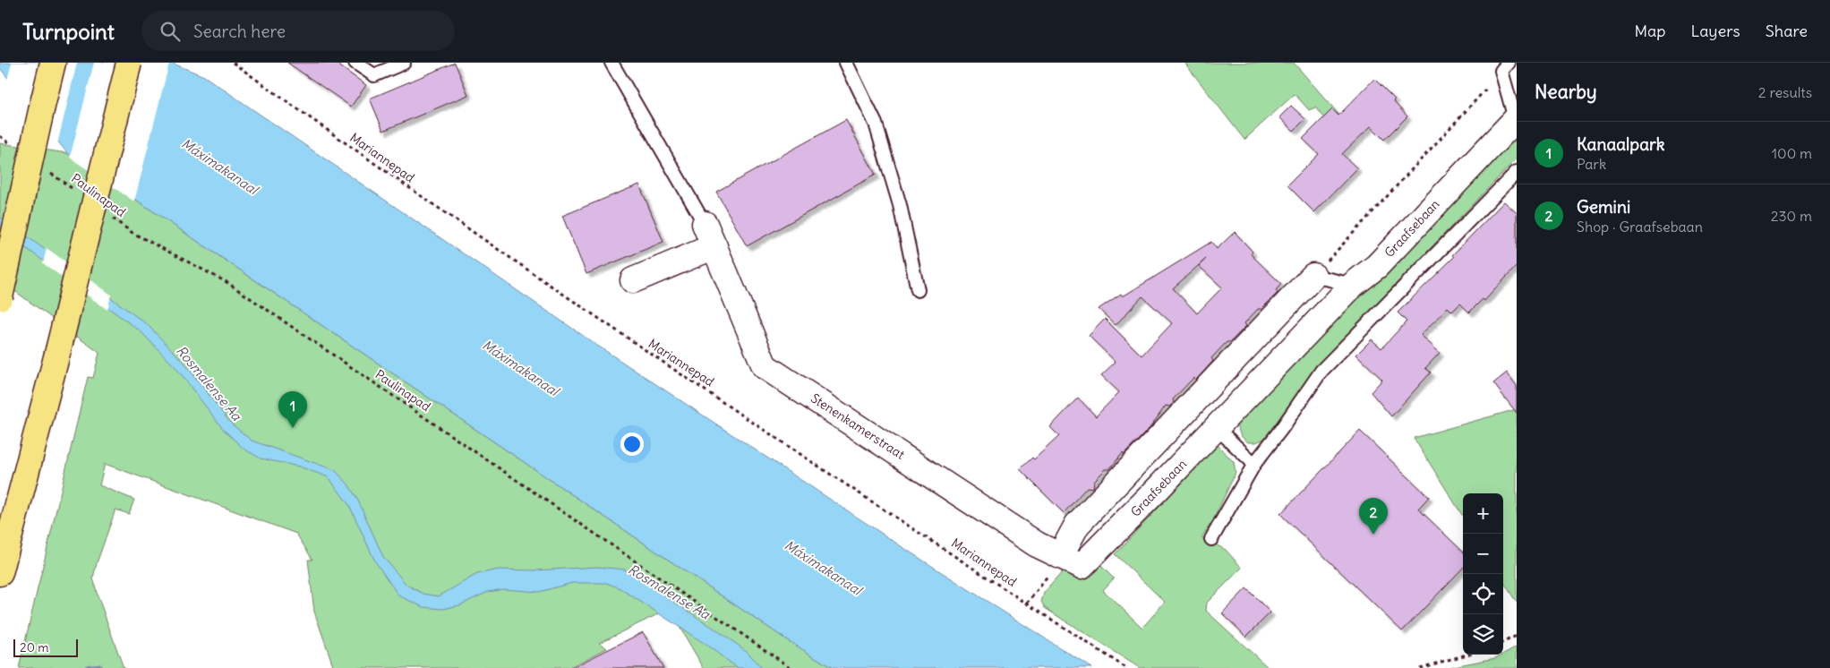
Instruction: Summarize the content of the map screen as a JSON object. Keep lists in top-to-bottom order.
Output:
{
  "streets": {
    "street": ["Graafsebaan", "Stenenkamerstraat"],
    "path": ["Mariannepad", "Paulinapad"]
  },
  "crossings": [
    ["Graafsebaan", "Stenenkamerstraat"]
  ],
  "water": ["Máximakanaal", "Rosmalense Aa"],
  "scale_bar": "20 m",
  "page": {
    "header": "Turnpoint",
    "search": "Search here",
    "nav": ["Map", "Layers", "Share"],
    "heading": ["Nearby", "2 results"],
    "list": [
      {
        "mark": "1",
        "name": "Kanaalpark",
        "note": "Park",
        "value": "100 m"
      },
      {
        "mark": "2",
        "name": "Gemini",
        "note": "Shop · Graafsebaan",
        "value": "230 m"
      }
    ],
    "pins": ["1", "2"],
    "map_buttons": ["+", "−"],
    "scale": "20 m"
  }
}
